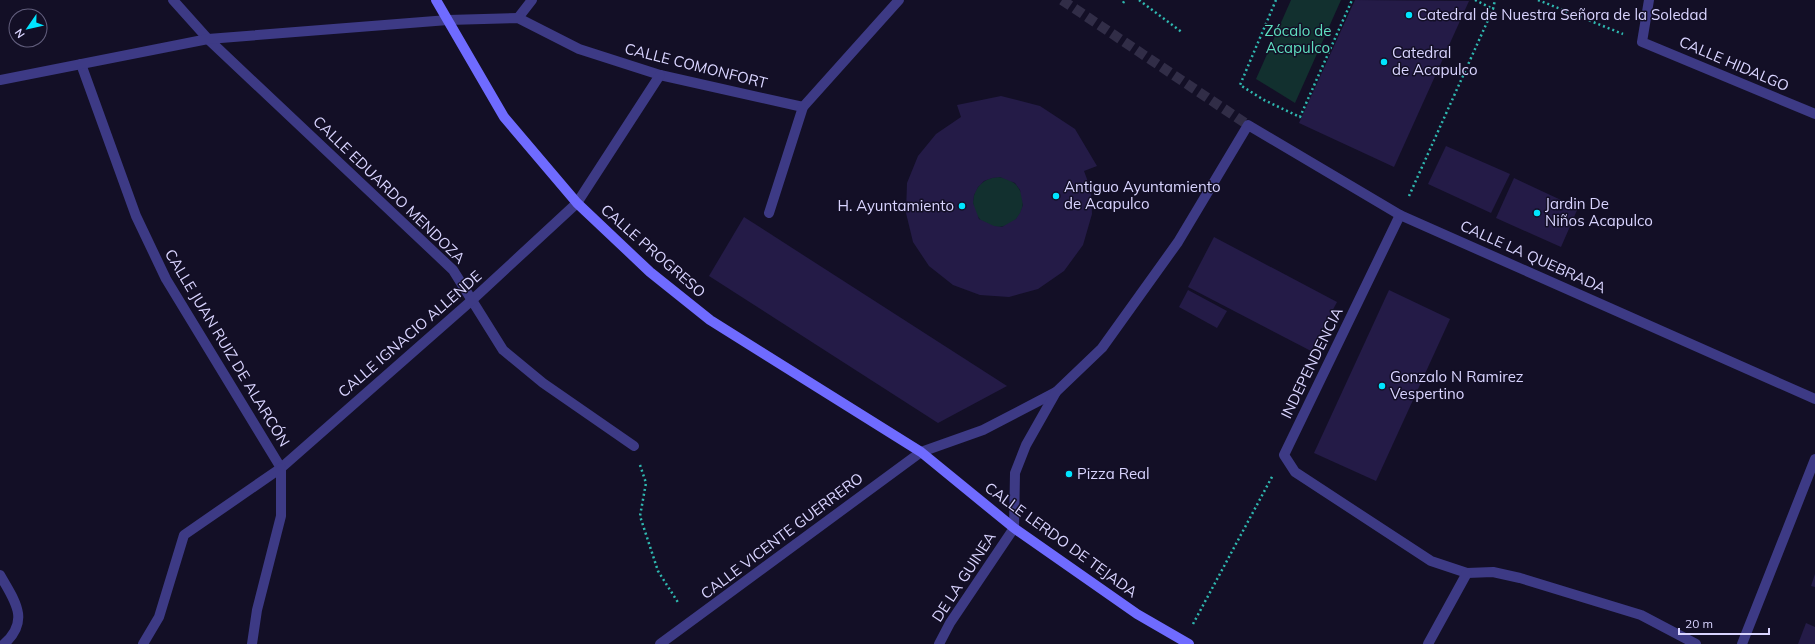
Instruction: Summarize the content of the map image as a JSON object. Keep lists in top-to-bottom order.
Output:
{
  "streets": {
    "street": [
      "CALLE HIDALGO",
      "CALLE COMONFORT",
      "CALLE EDUARDO MENDOZA",
      "CALLE PROGRESO",
      "CALLE LA QUEBRADA",
      "CALLE IGNACIO ALLENDE",
      "CALLE JUAN RUIZ DE ALARCÓN",
      "INDEPENDENCIA",
      "CALLE VICENTE GUERRERO",
      "CALLE LERDO DE TEJADA",
      "DE LA GUINEA"
    ]
  },
  "crossings": [
    ["CALLE COMONFORT", "CALLE IGNACIO ALLENDE"],
    ["CALLE EDUARDO MENDOZA", "CALLE IGNACIO ALLENDE"],
    ["CALLE PROGRESO", "CALLE IGNACIO ALLENDE"],
    ["CALLE PROGRESO", "CALLE VICENTE GUERRERO"],
    ["CALLE PROGRESO", "CALLE LERDO DE TEJADA"],
    ["CALLE LA QUEBRADA", "INDEPENDENCIA"],
    ["CALLE LA QUEBRADA", "CALLE VICENTE GUERRERO"],
    ["CALLE IGNACIO ALLENDE", "CALLE JUAN RUIZ DE ALARCÓN"],
    ["CALLE VICENTE GUERRERO", "CALLE LERDO DE TEJADA"],
    ["CALLE LERDO DE TEJADA", "DE LA GUINEA"]
  ],
  "parks": ["Zócalo de Acapulco"],
  "places": [
    "Catedral de Nuestra Señora de la Soledad",
    "Catedral de Acapulco",
    "Antiguo Ayuntamiento de Acapulco",
    "H. Ayuntamiento",
    "Jardin De Niños Acapulco",
    "Gonzalo N Ramirez Vespertino",
    "Pizza Real"
  ],
  "scale_bar": "20 m",
  "north": "bottom left"
}
